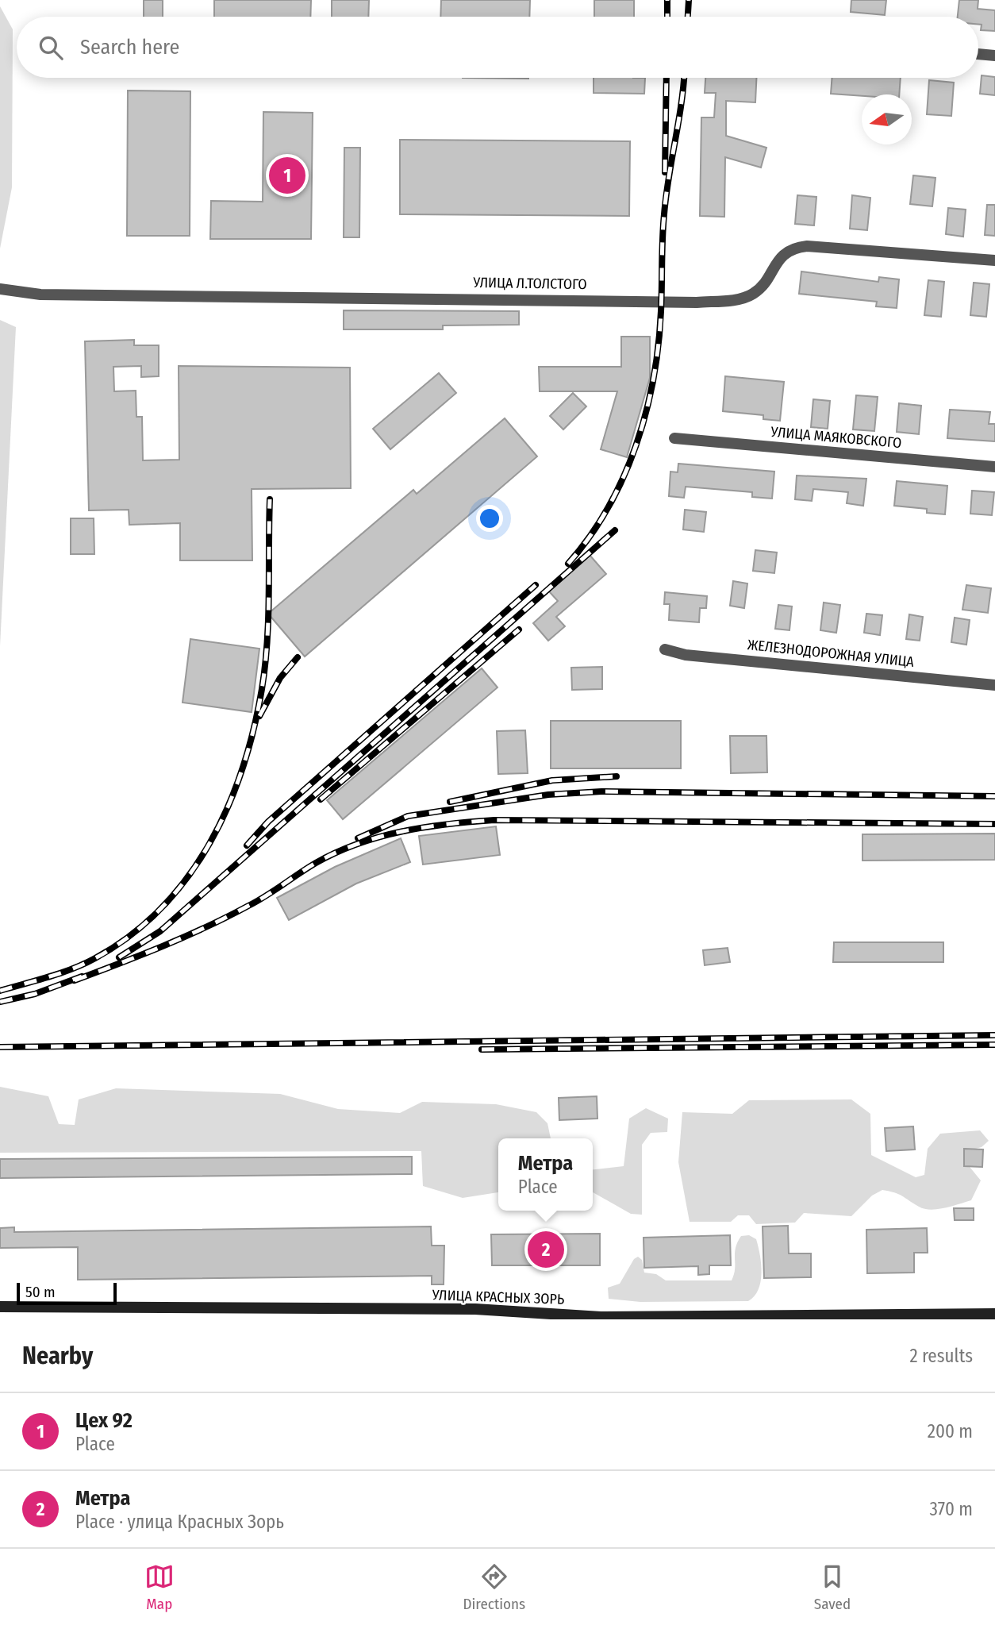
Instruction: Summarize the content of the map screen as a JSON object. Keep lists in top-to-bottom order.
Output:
{
  "streets": {
    "street": [
      "УЛИЦА Л.ТОЛСТОГО",
      "УЛИЦА МАЯКОВСКОГО",
      "ЖЕЛЕЗНОДОРОЖНАЯ УЛИЦА",
      "УЛИЦА КРАСНЫХ ЗОРЬ"
    ]
  },
  "scale_bar": "50 m",
  "north": "left",
  "page": {
    "search": "Search here",
    "pins": ["1", "2"],
    "popup": ["Метра", "Place"],
    "scale": "50 m",
    "heading": ["Nearby", "2 results"],
    "list": [
      {
        "mark": "1",
        "name": "Цех 92",
        "note": "Place",
        "value": "200 m"
      },
      {
        "mark": "2",
        "name": "Метра",
        "note": "Place · улица Красных Зорь",
        "value": "370 m"
      }
    ],
    "nav": ["Map", "Directions", "Saved"]
  }
}
